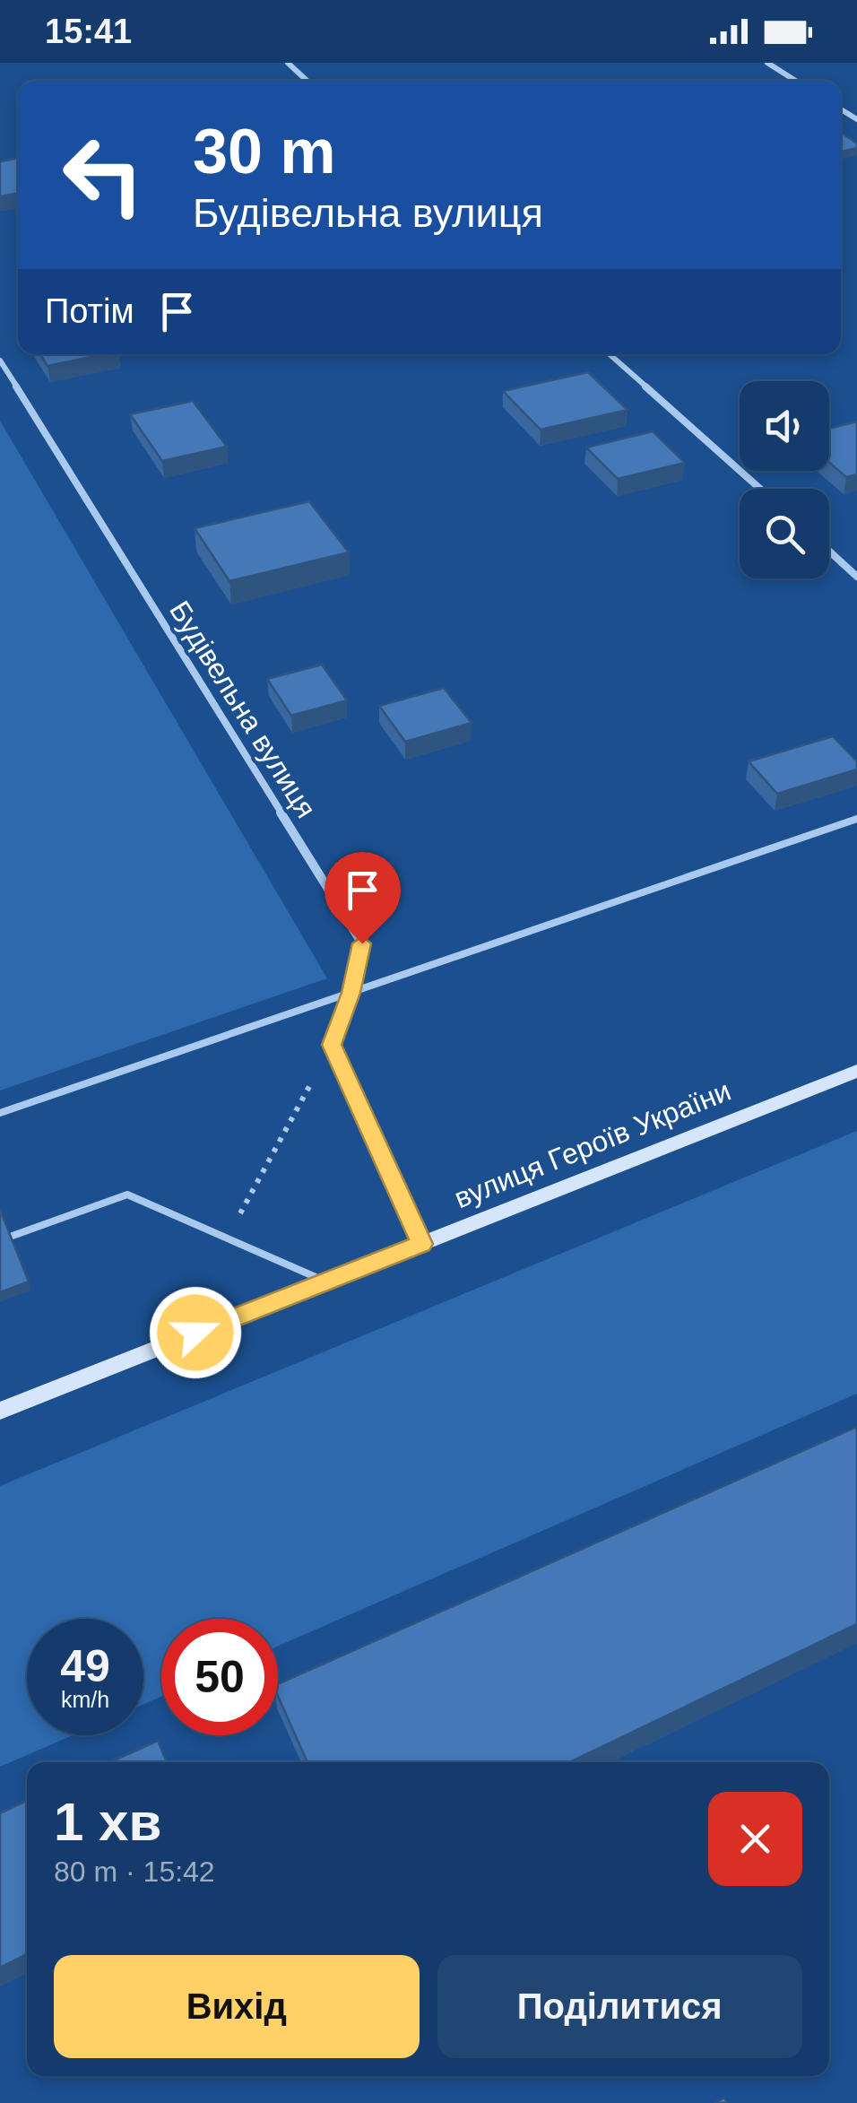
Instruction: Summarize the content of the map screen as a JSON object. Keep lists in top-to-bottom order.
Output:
{
  "streets": {
    "main road": ["вулиця Героїв України"],
    "street": ["Будівельна вулиця"]
  },
  "page": {
    "status": "15:41",
    "turn": ["30 m", "Будівельна вулиця"],
    "then": "Потім",
    "speed": "49 km/h",
    "limit": "50",
    "heading": ["1 хв", "80 m · 15:42"],
    "buttons": ["Вихід", "Поділитися"]
  }
}
